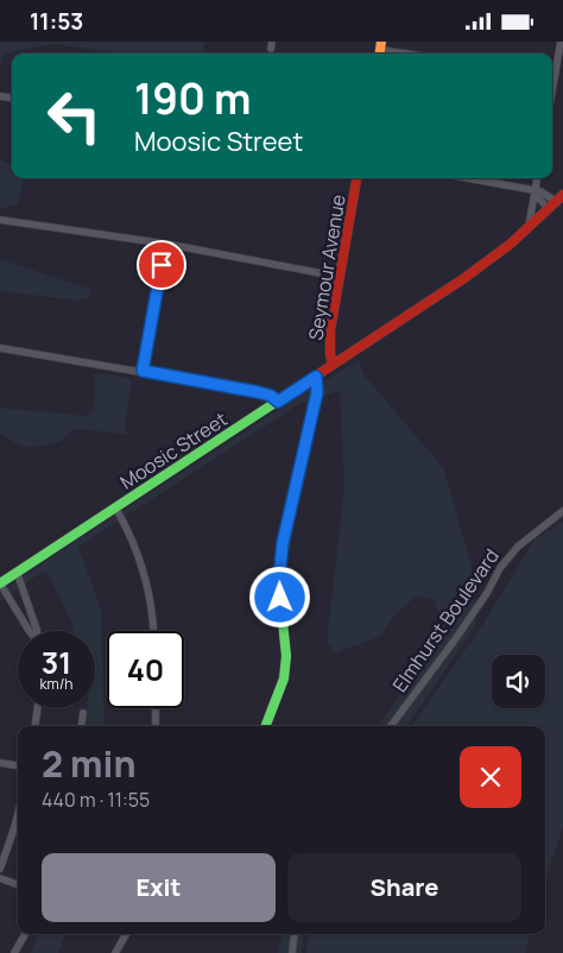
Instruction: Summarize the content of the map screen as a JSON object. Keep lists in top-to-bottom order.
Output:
{
  "streets": {
    "main road": ["Seymour Avenue", "Moosic Street"],
    "street": ["Elmhurst Boulevard"]
  },
  "crossings": [
    ["Seymour Avenue", "Moosic Street"]
  ],
  "page": {
    "status": "11:53",
    "turn": ["190 m", "Moosic Street"],
    "speed": "31 km/h",
    "limit": "40",
    "heading": ["2 min", "440 m · 11:55"],
    "buttons": ["Exit", "Share"]
  }
}
